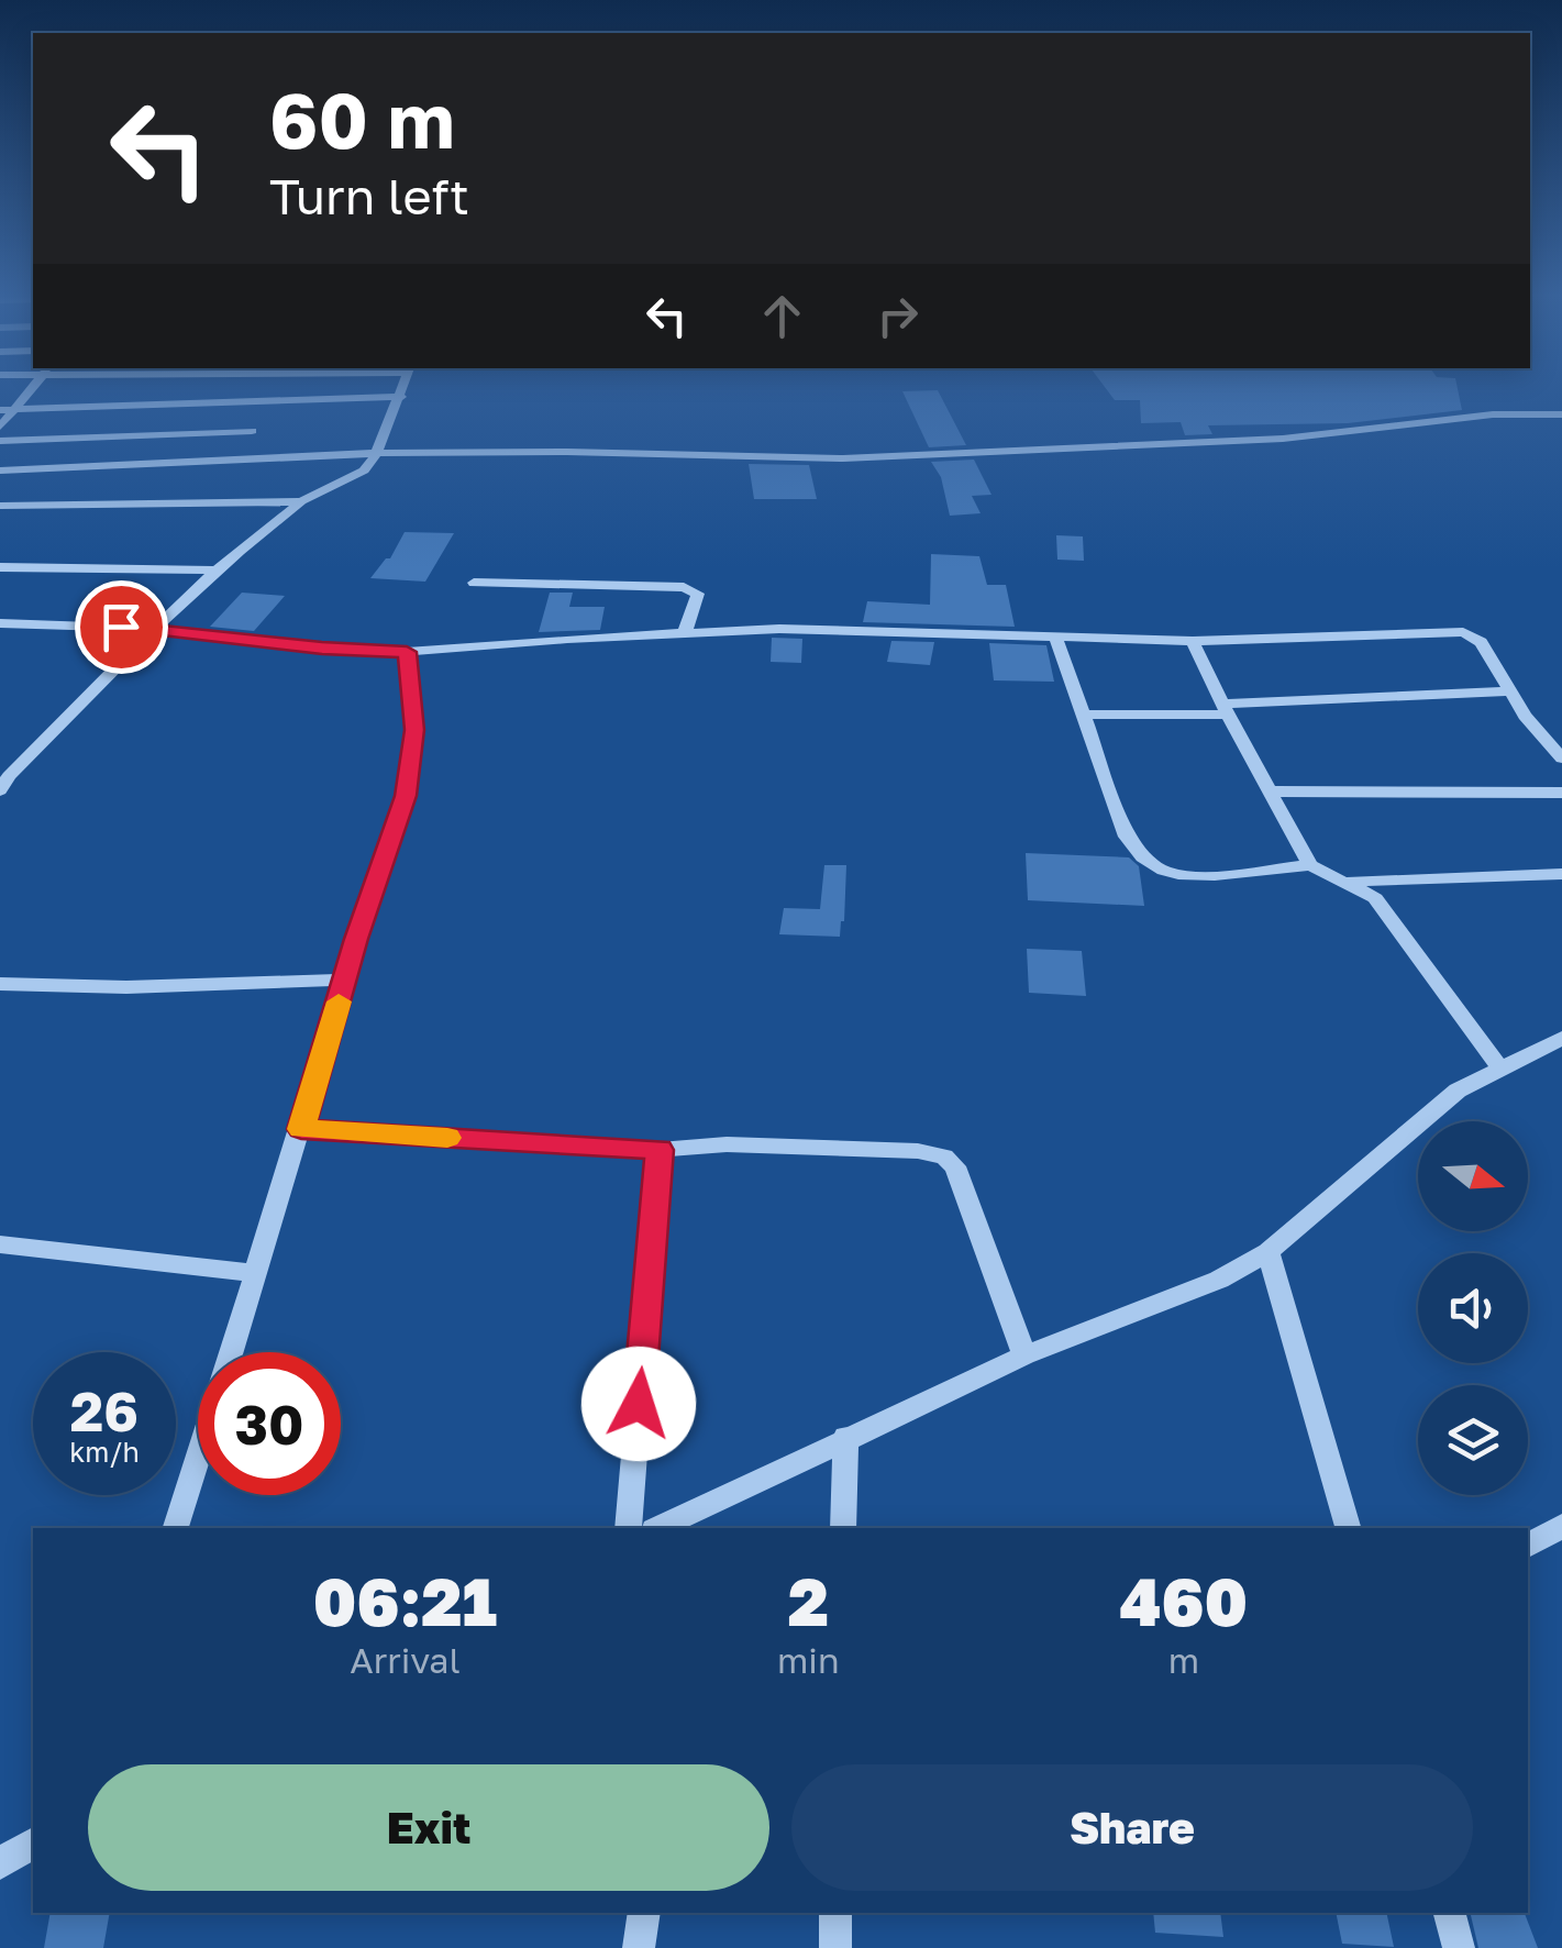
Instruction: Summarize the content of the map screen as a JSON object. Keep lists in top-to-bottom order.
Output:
{
  "north": "right",
  "page": {
    "turn": ["60 m", "Turn left"],
    "speed": "26 km/h",
    "limit": "30",
    "eta": [
      "06:21",
      "Arrival",
      "2",
      "min",
      "460",
      "m"
    ],
    "buttons": ["Exit", "Share"]
  }
}
